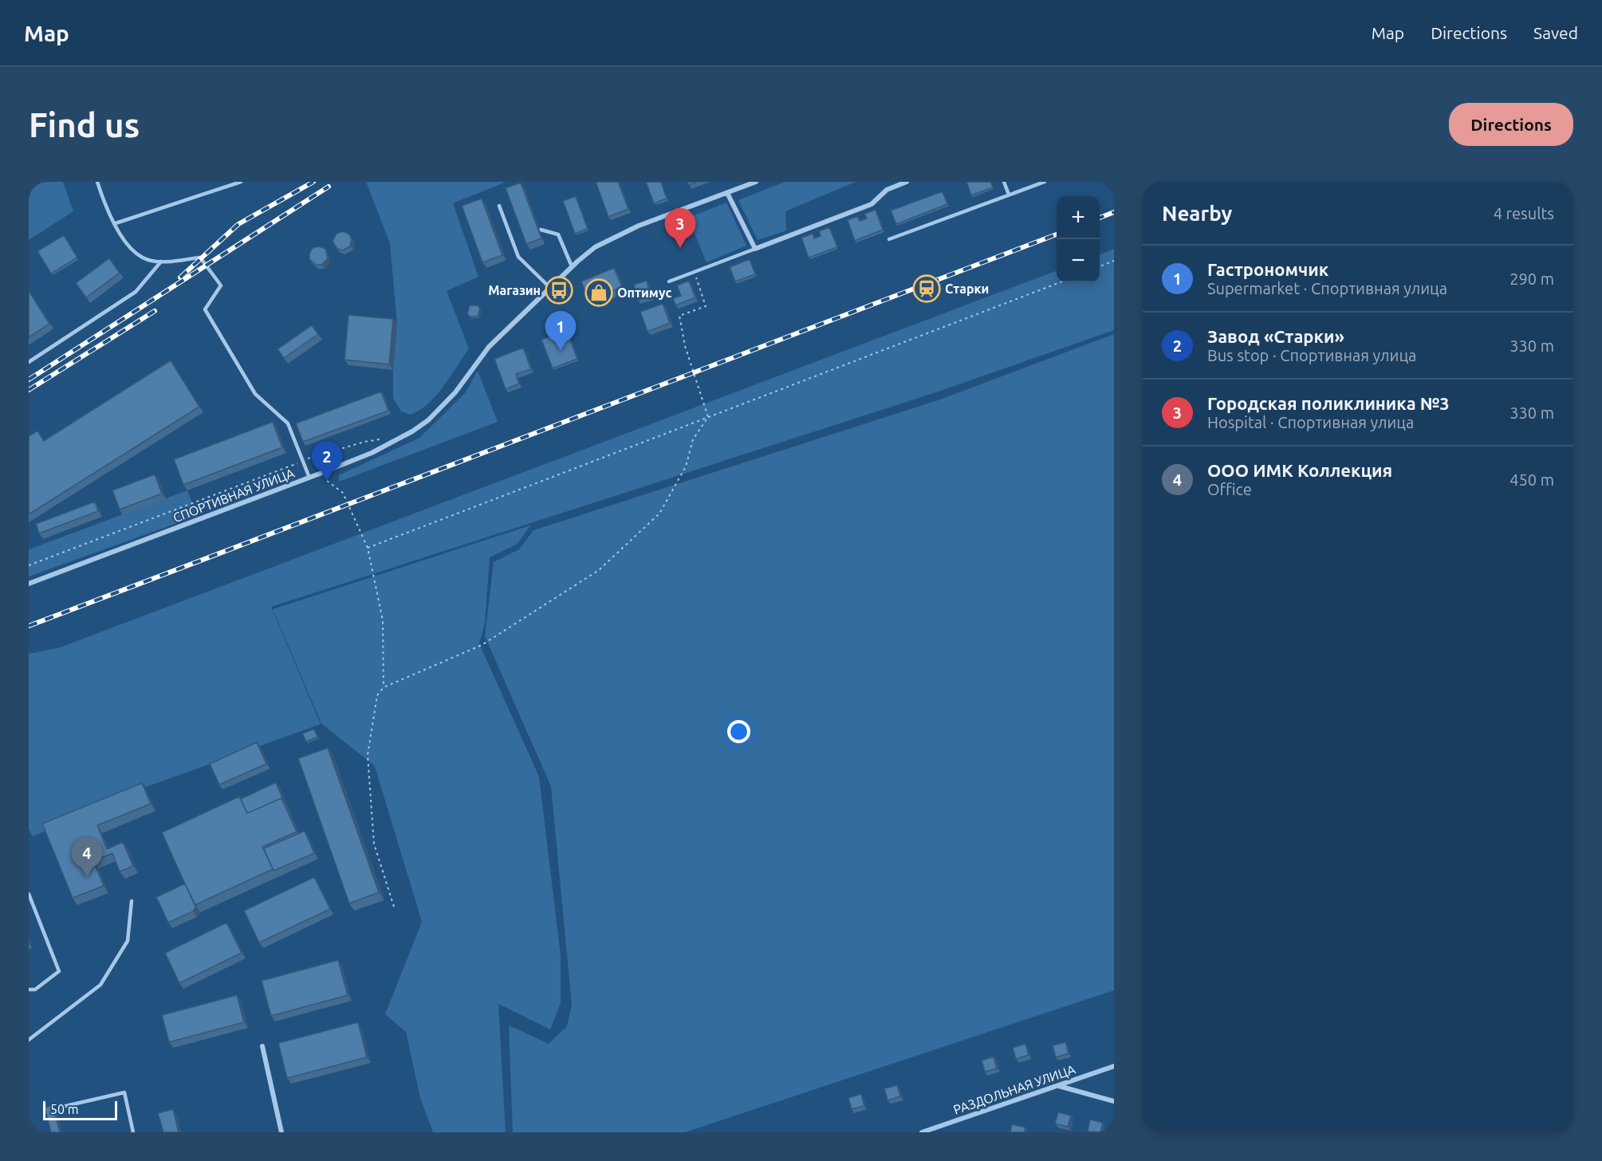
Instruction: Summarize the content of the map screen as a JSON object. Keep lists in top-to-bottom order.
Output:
{
  "streets": {
    "street": ["СПОРТИВНАЯ УЛИЦА", "РАЗДОЛЬНАЯ УЛИЦА"]
  },
  "places": {
    "station": ["Старки"],
    "bus stop": ["Магазин"],
    "shop": ["Оптимус"]
  },
  "scale_bar": "50 m",
  "page": {
    "header": "Map",
    "nav": ["Map", "Directions", "Saved"],
    "buttons": "Directions",
    "title": "Find us",
    "heading": ["Nearby", "4 results"],
    "map_buttons": ["+", "−"],
    "pins": [
      "3",
      "1",
      "2",
      "4"
    ],
    "list": [
      {
        "mark": "1",
        "name": "Гастрономчик",
        "note": "Supermarket · Спортивная улица",
        "value": "290 m"
      },
      {
        "mark": "2",
        "name": "Завод «Старки»",
        "note": "Bus stop · Спортивная улица",
        "value": "330 m"
      },
      {
        "mark": "3",
        "name": "Городская поликлиника №3",
        "note": "Hospital · Спортивная улица",
        "value": "330 m"
      },
      {
        "mark": "4",
        "name": "ООО ИМК Коллекция",
        "note": "Office",
        "value": "450 m"
      }
    ],
    "scale": "50 m"
  }
}
